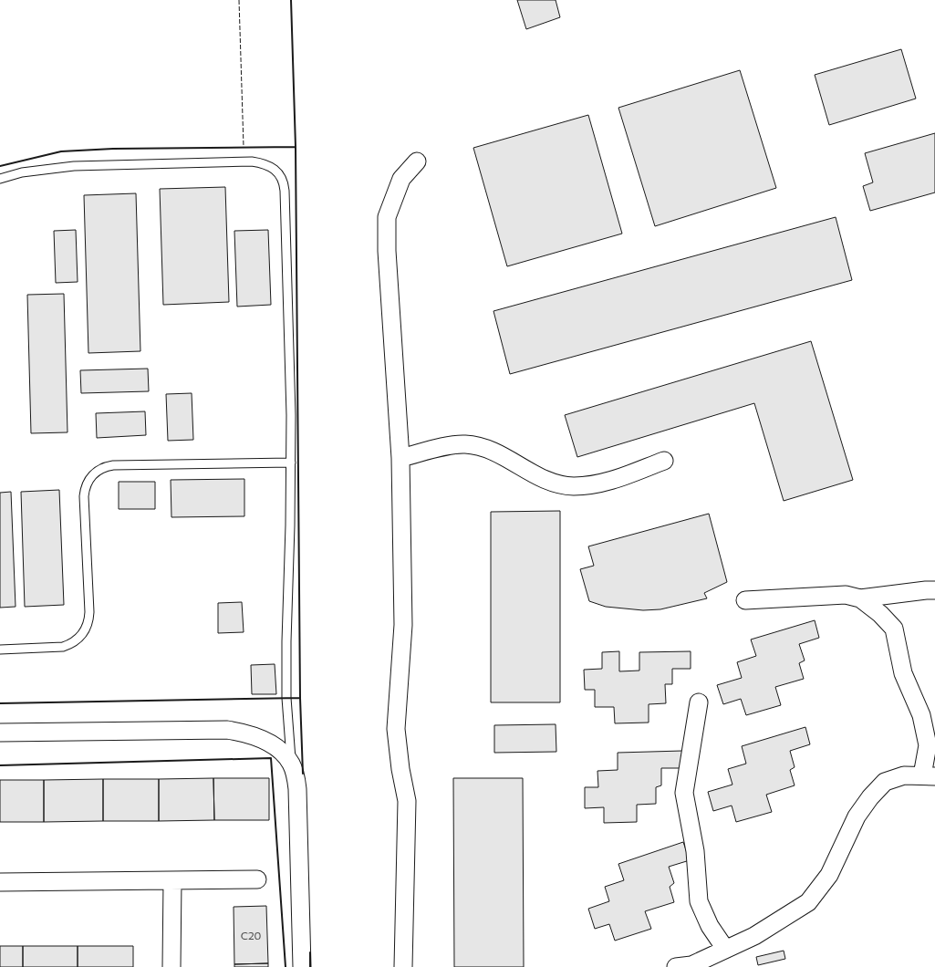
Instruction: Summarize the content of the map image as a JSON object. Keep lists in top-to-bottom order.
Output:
{
  "house_numbers": ["C20"]
}
